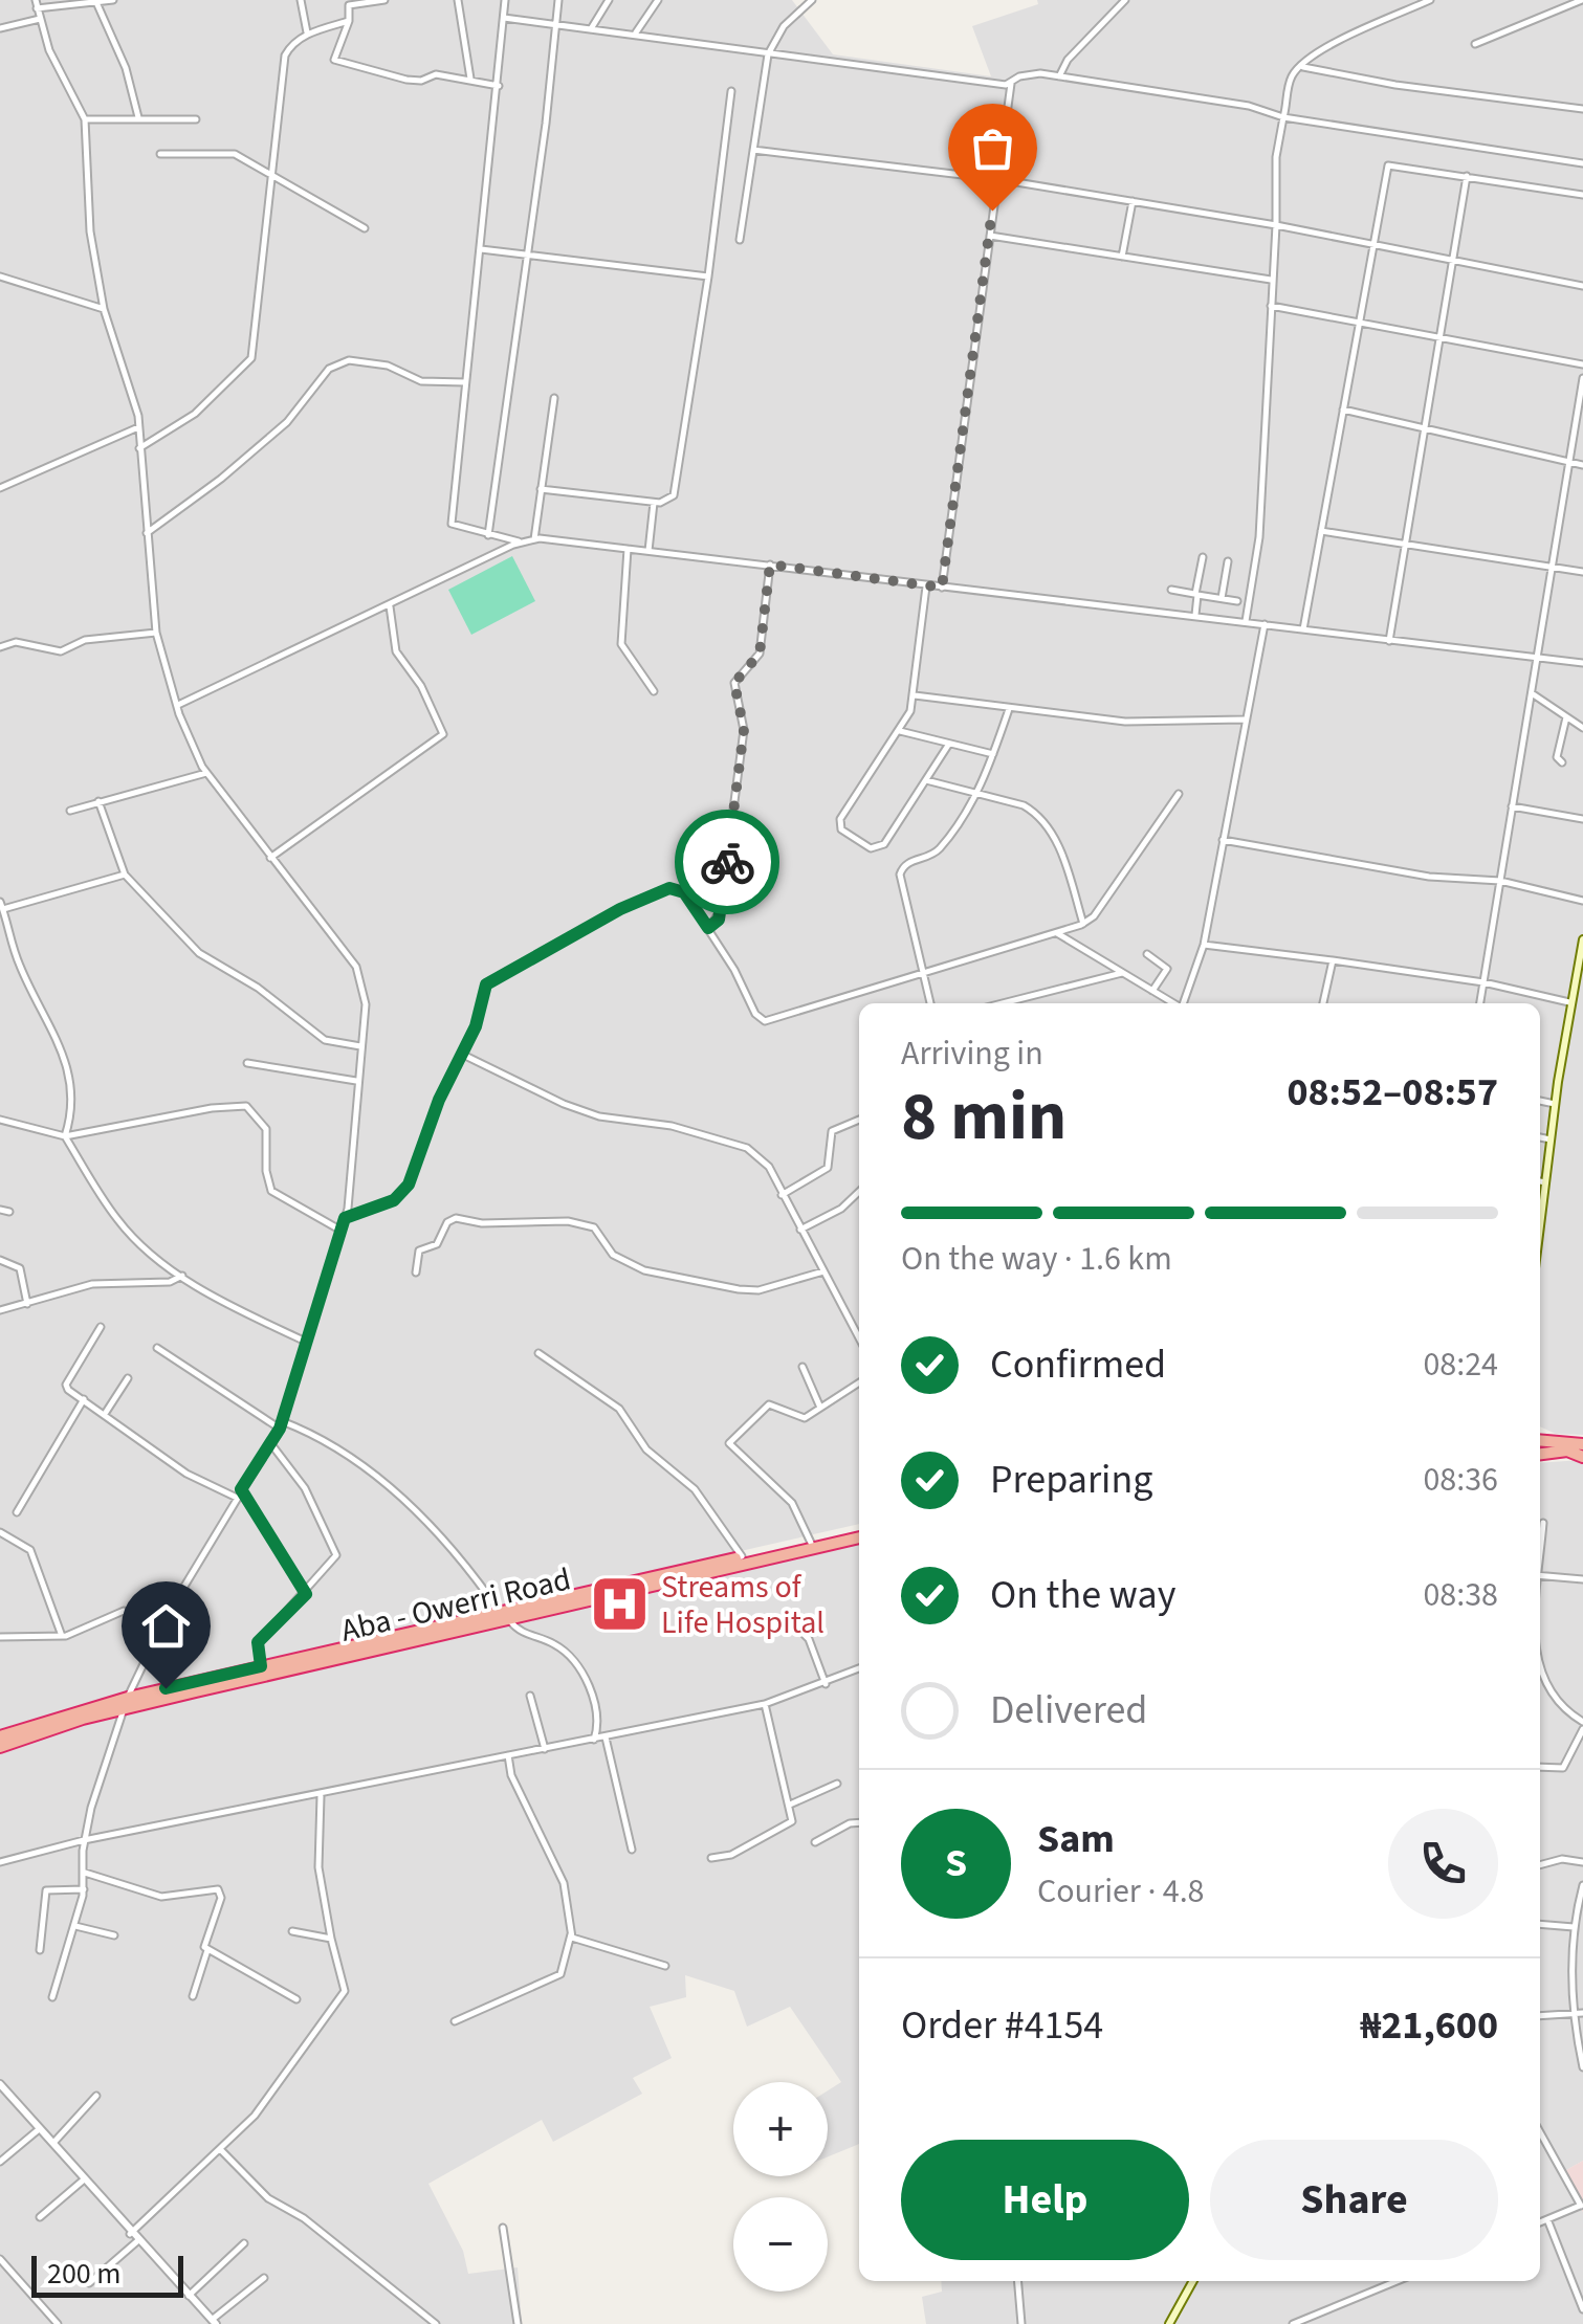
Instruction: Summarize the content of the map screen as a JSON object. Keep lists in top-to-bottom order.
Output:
{
  "streets": {
    "highway": ["Aba - Owerri Road"]
  },
  "places": {
    "hospital": ["Streams of Life Hospital"]
  },
  "scale_bar": "200 m",
  "page": {
    "heading": ["8 min", "Arriving in", "08:52–08:57"],
    "panel": [
      "Sam",
      "Courier · 4.8",
      "Order #4154",
      "₦21,600"
    ],
    "bar": "On the way · 1.6 km",
    "list": [
      ["Confirmed", "08:24"],
      ["Preparing", "08:36"],
      ["On the way", "08:38"],
      "Delivered"
    ],
    "round": "S",
    "map_buttons": ["+", "−"],
    "buttons": ["Help", "Share"],
    "scale": "200 m"
  }
}
